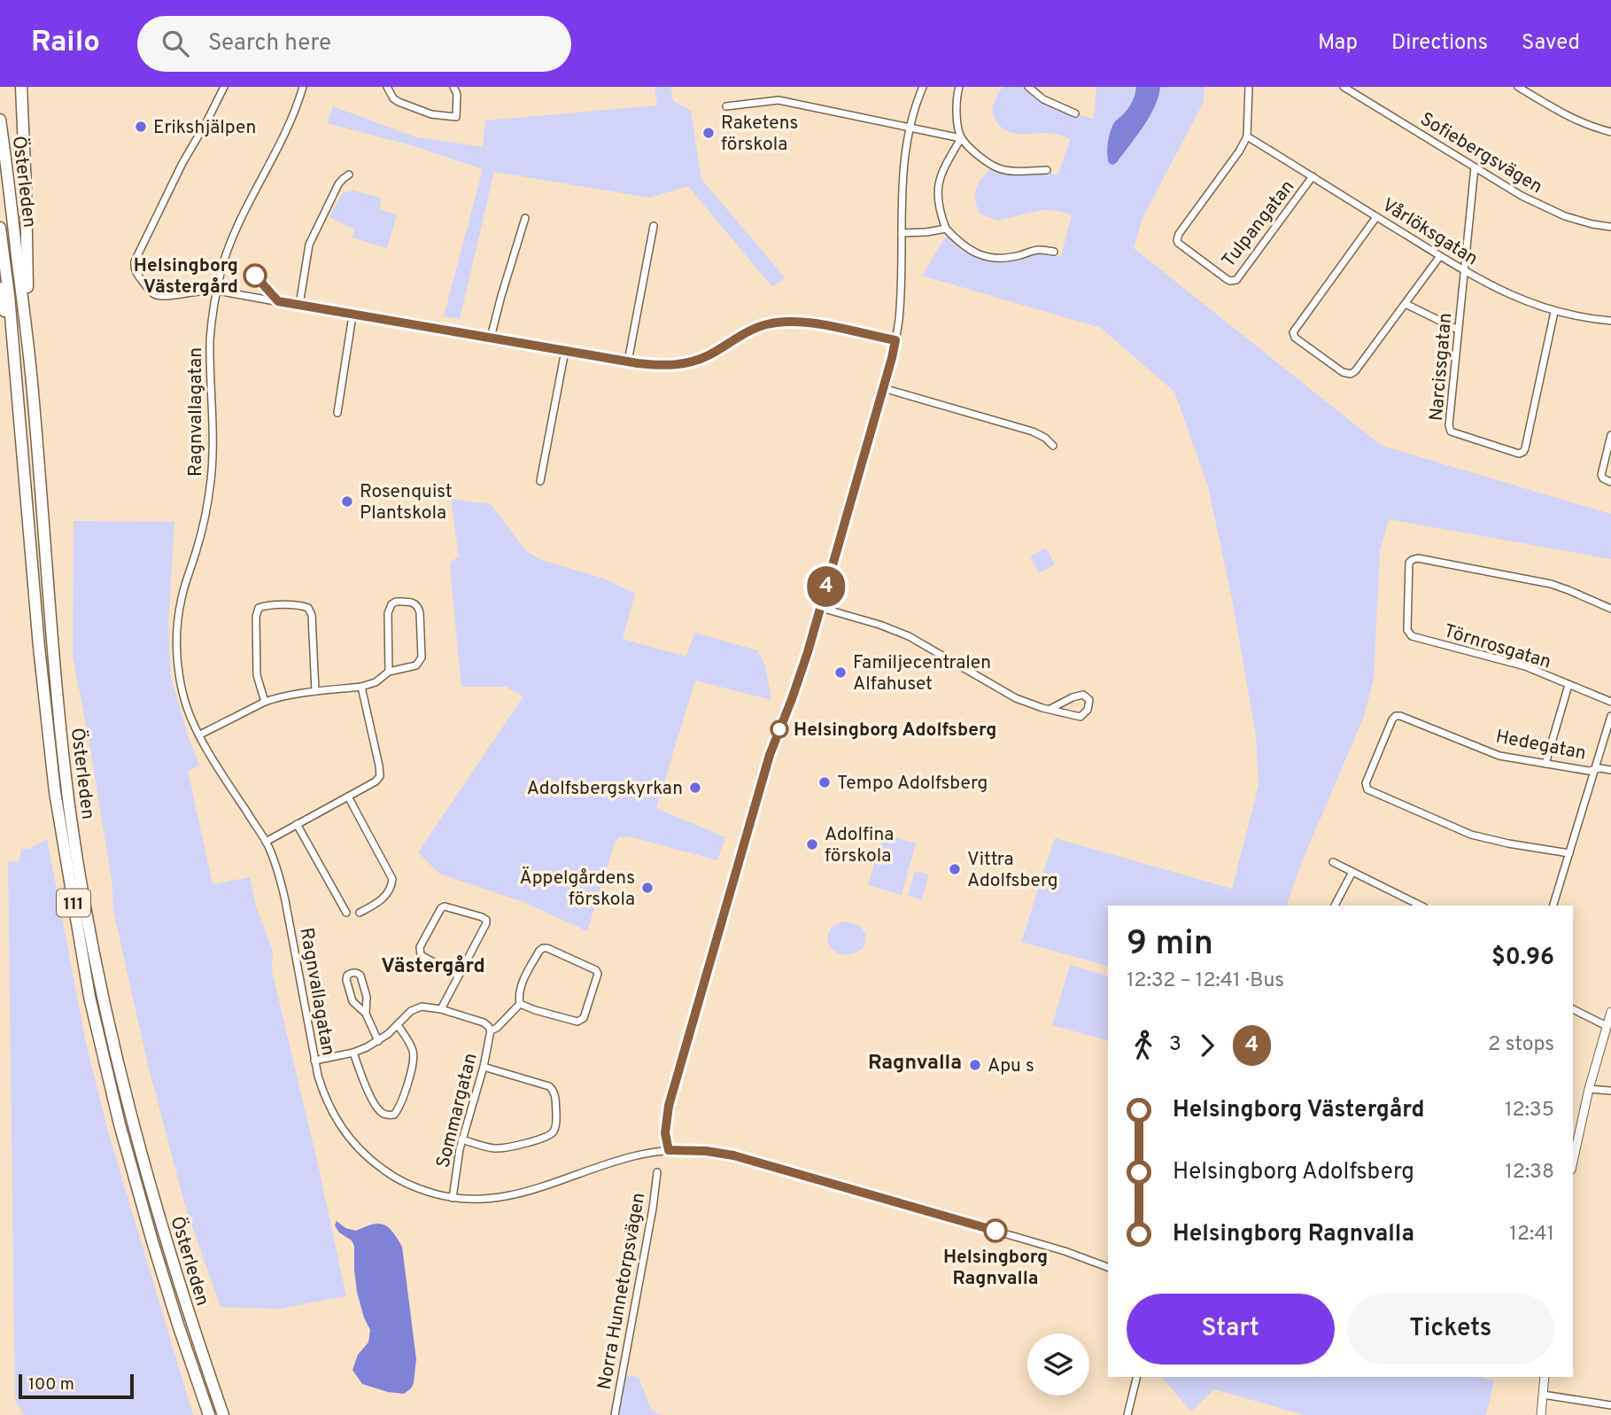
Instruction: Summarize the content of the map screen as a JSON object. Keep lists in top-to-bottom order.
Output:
{
  "streets": {
    "main road": ["Österleden", "111"],
    "street": [
      "Sofiebergsvägen",
      "Tulpangatan",
      "Vårlöksgatan",
      "Narcissgatan",
      "Ragnvallagatan",
      "Törnrosgatan",
      "Hedegatan",
      "Sommargatan",
      "Norra Hunnetorpsvägen"
    ]
  },
  "crossings": [
    ["Sofiebergsvägen", "Narcissgatan"],
    ["Tulpangatan", "Vårlöksgatan"],
    ["Vårlöksgatan", "Narcissgatan"],
    ["Ragnvallagatan", "Sommargatan"]
  ],
  "districts": ["Västergård", "Ragnvalla"],
  "places": [
    "Erikshjälpen",
    "Raketens förskola",
    "Helsingborg Västergård",
    "Rosenquist Plantskola",
    "Familjecentralen Alfahuset",
    "Helsingborg Adolfsberg",
    "Tempo Adolfsberg",
    "Adolfsbergskyrkan",
    "Adolfina förskola",
    "Vittra Adolfsberg",
    "Äppelgårdens förskola",
    "Apu s",
    "Helsingborg Ragnvalla"
  ],
  "lines": ["bus line 4"],
  "scale_bar": "100 m",
  "page": {
    "header": "Railo",
    "search": "Search here",
    "nav": ["Map", "Directions", "Saved"],
    "on_map": "4",
    "heading": ["9 min", "12:32 – 12:41 · Bus", "$0.96"],
    "legs": ["3", "4", "2 stops"],
    "list": [
      {
        "name": "Helsingborg Västergård",
        "value": "12:35"
      },
      {
        "name": "Helsingborg Adolfsberg",
        "value": "12:38"
      },
      {
        "name": "Helsingborg Ragnvalla",
        "value": "12:41"
      }
    ],
    "buttons": ["Start", "Tickets"],
    "scale": "100 m"
  }
}
